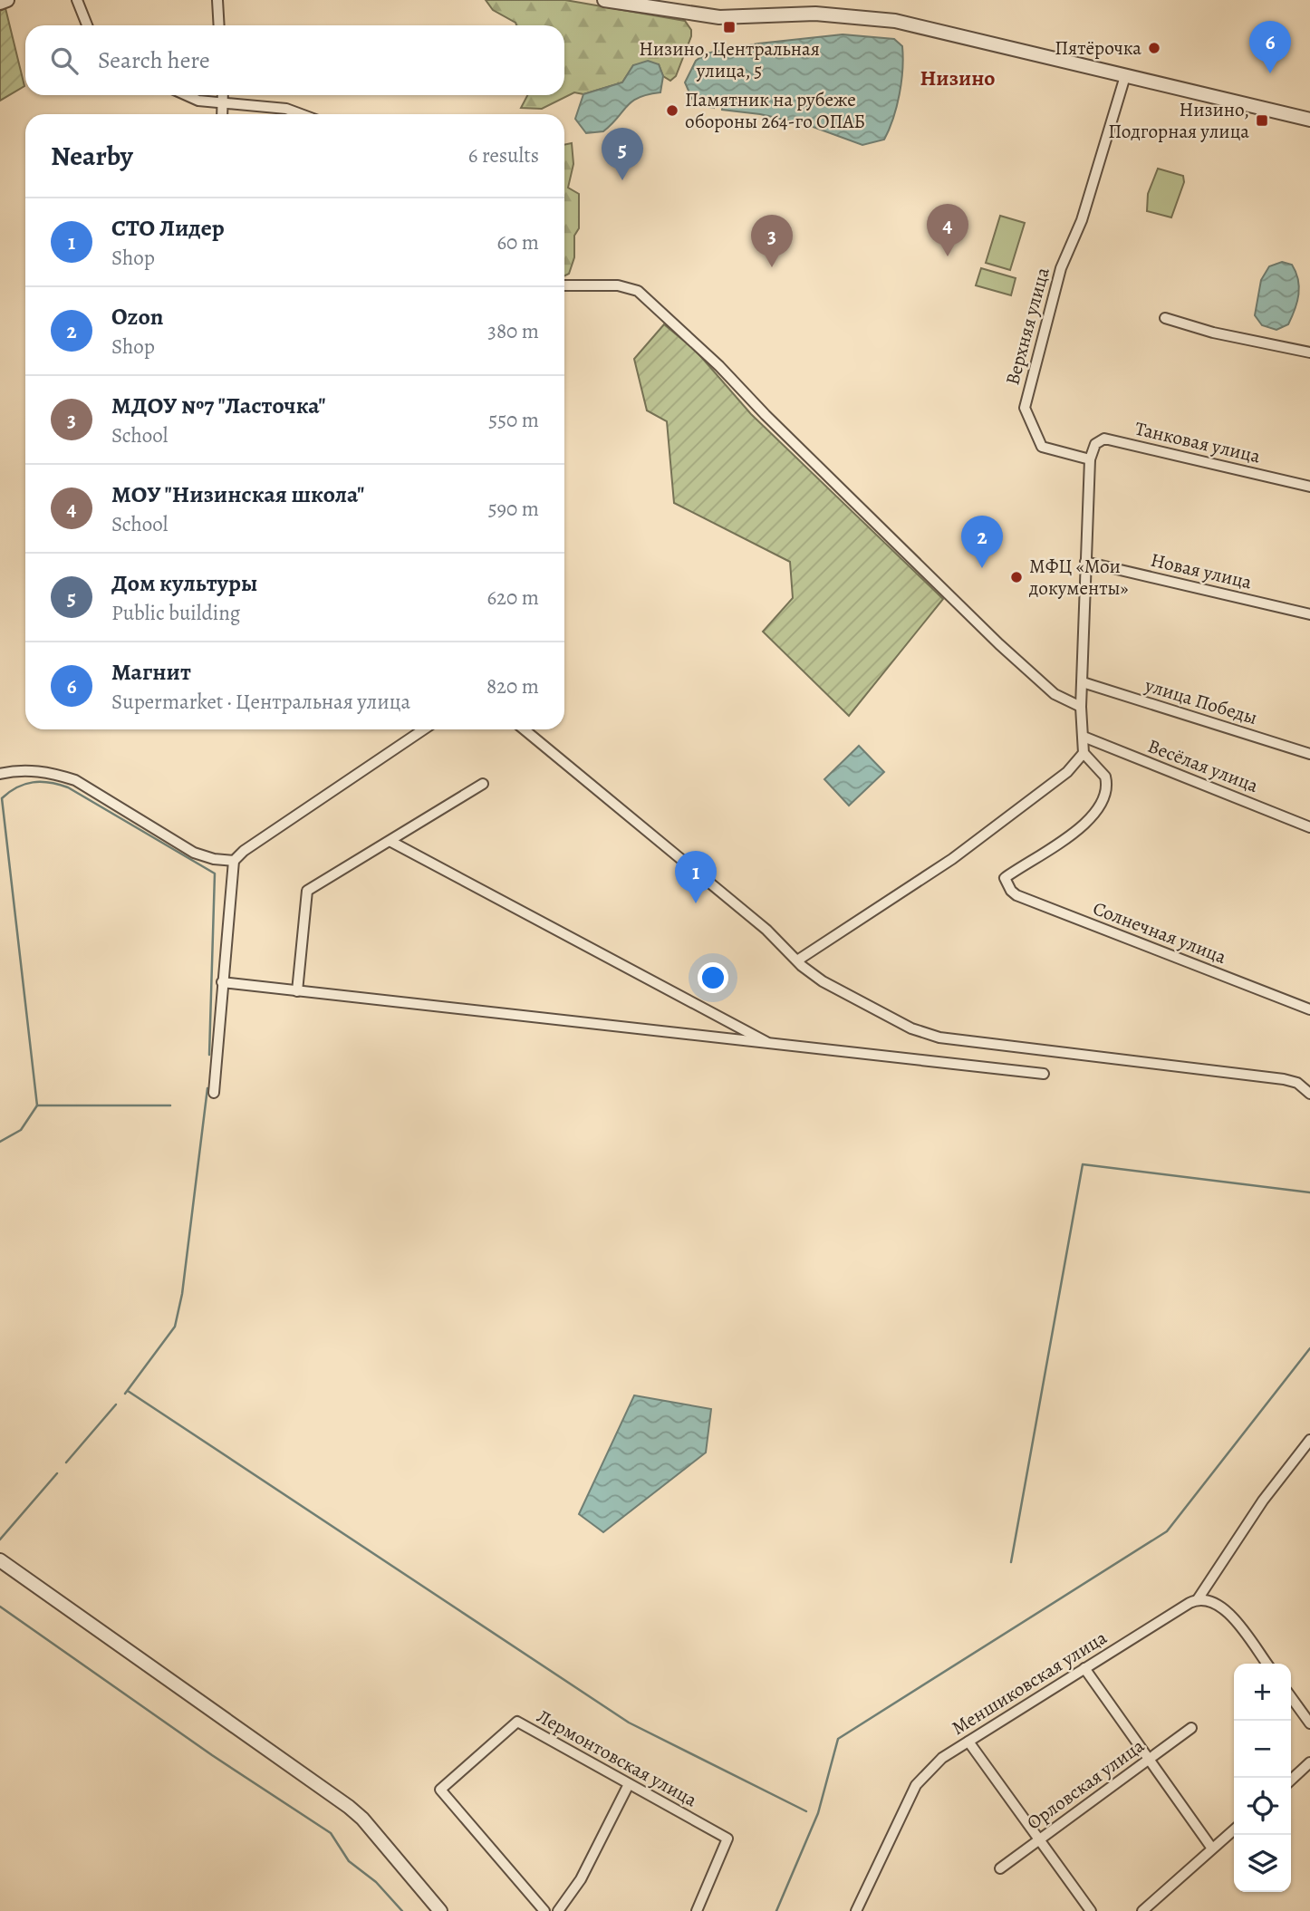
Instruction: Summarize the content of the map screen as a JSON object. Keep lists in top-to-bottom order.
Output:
{
  "streets": {
    "street": [
      "Верхняя улица",
      "Танковая улица",
      "Новая улица",
      "улица Победы",
      "Весёлая улица",
      "Солнечная улица",
      "Меншиковская улица",
      "Лермонтовская улица",
      "Орловская улица"
    ]
  },
  "crossings": [
    ["Верхняя улица", "Танковая улица"]
  ],
  "districts": ["Низино"],
  "places": {
    "transit": ["Низино, Центральная улица, 5", "Низино, Подгорная улица"],
    "other": ["Пятёрочка", "Памятник на рубеже обороны 264-го ОПАБ", "МФЦ «Мои документы»"]
  },
  "page": {
    "pins": [
      "6",
      "5",
      "4",
      "3",
      "2",
      "1"
    ],
    "search": "Search here",
    "heading": ["Nearby", "6 results"],
    "list": [
      {
        "mark": "1",
        "name": "СТО Лидер",
        "note": "Shop",
        "value": "60 m"
      },
      {
        "mark": "2",
        "name": "Ozon",
        "note": "Shop",
        "value": "380 m"
      },
      {
        "mark": "3",
        "name": "МДОУ №7 \"Ласточка\"",
        "note": "School",
        "value": "550 m"
      },
      {
        "mark": "4",
        "name": "МОУ \"Низинская школа\"",
        "note": "School",
        "value": "590 m"
      },
      {
        "mark": "5",
        "name": "Дом культуры",
        "note": "Public building",
        "value": "620 m"
      },
      {
        "mark": "6",
        "name": "Магнит",
        "note": "Supermarket · Центральная улица",
        "value": "820 m"
      }
    ],
    "map_buttons": ["+", "−"]
  }
}
